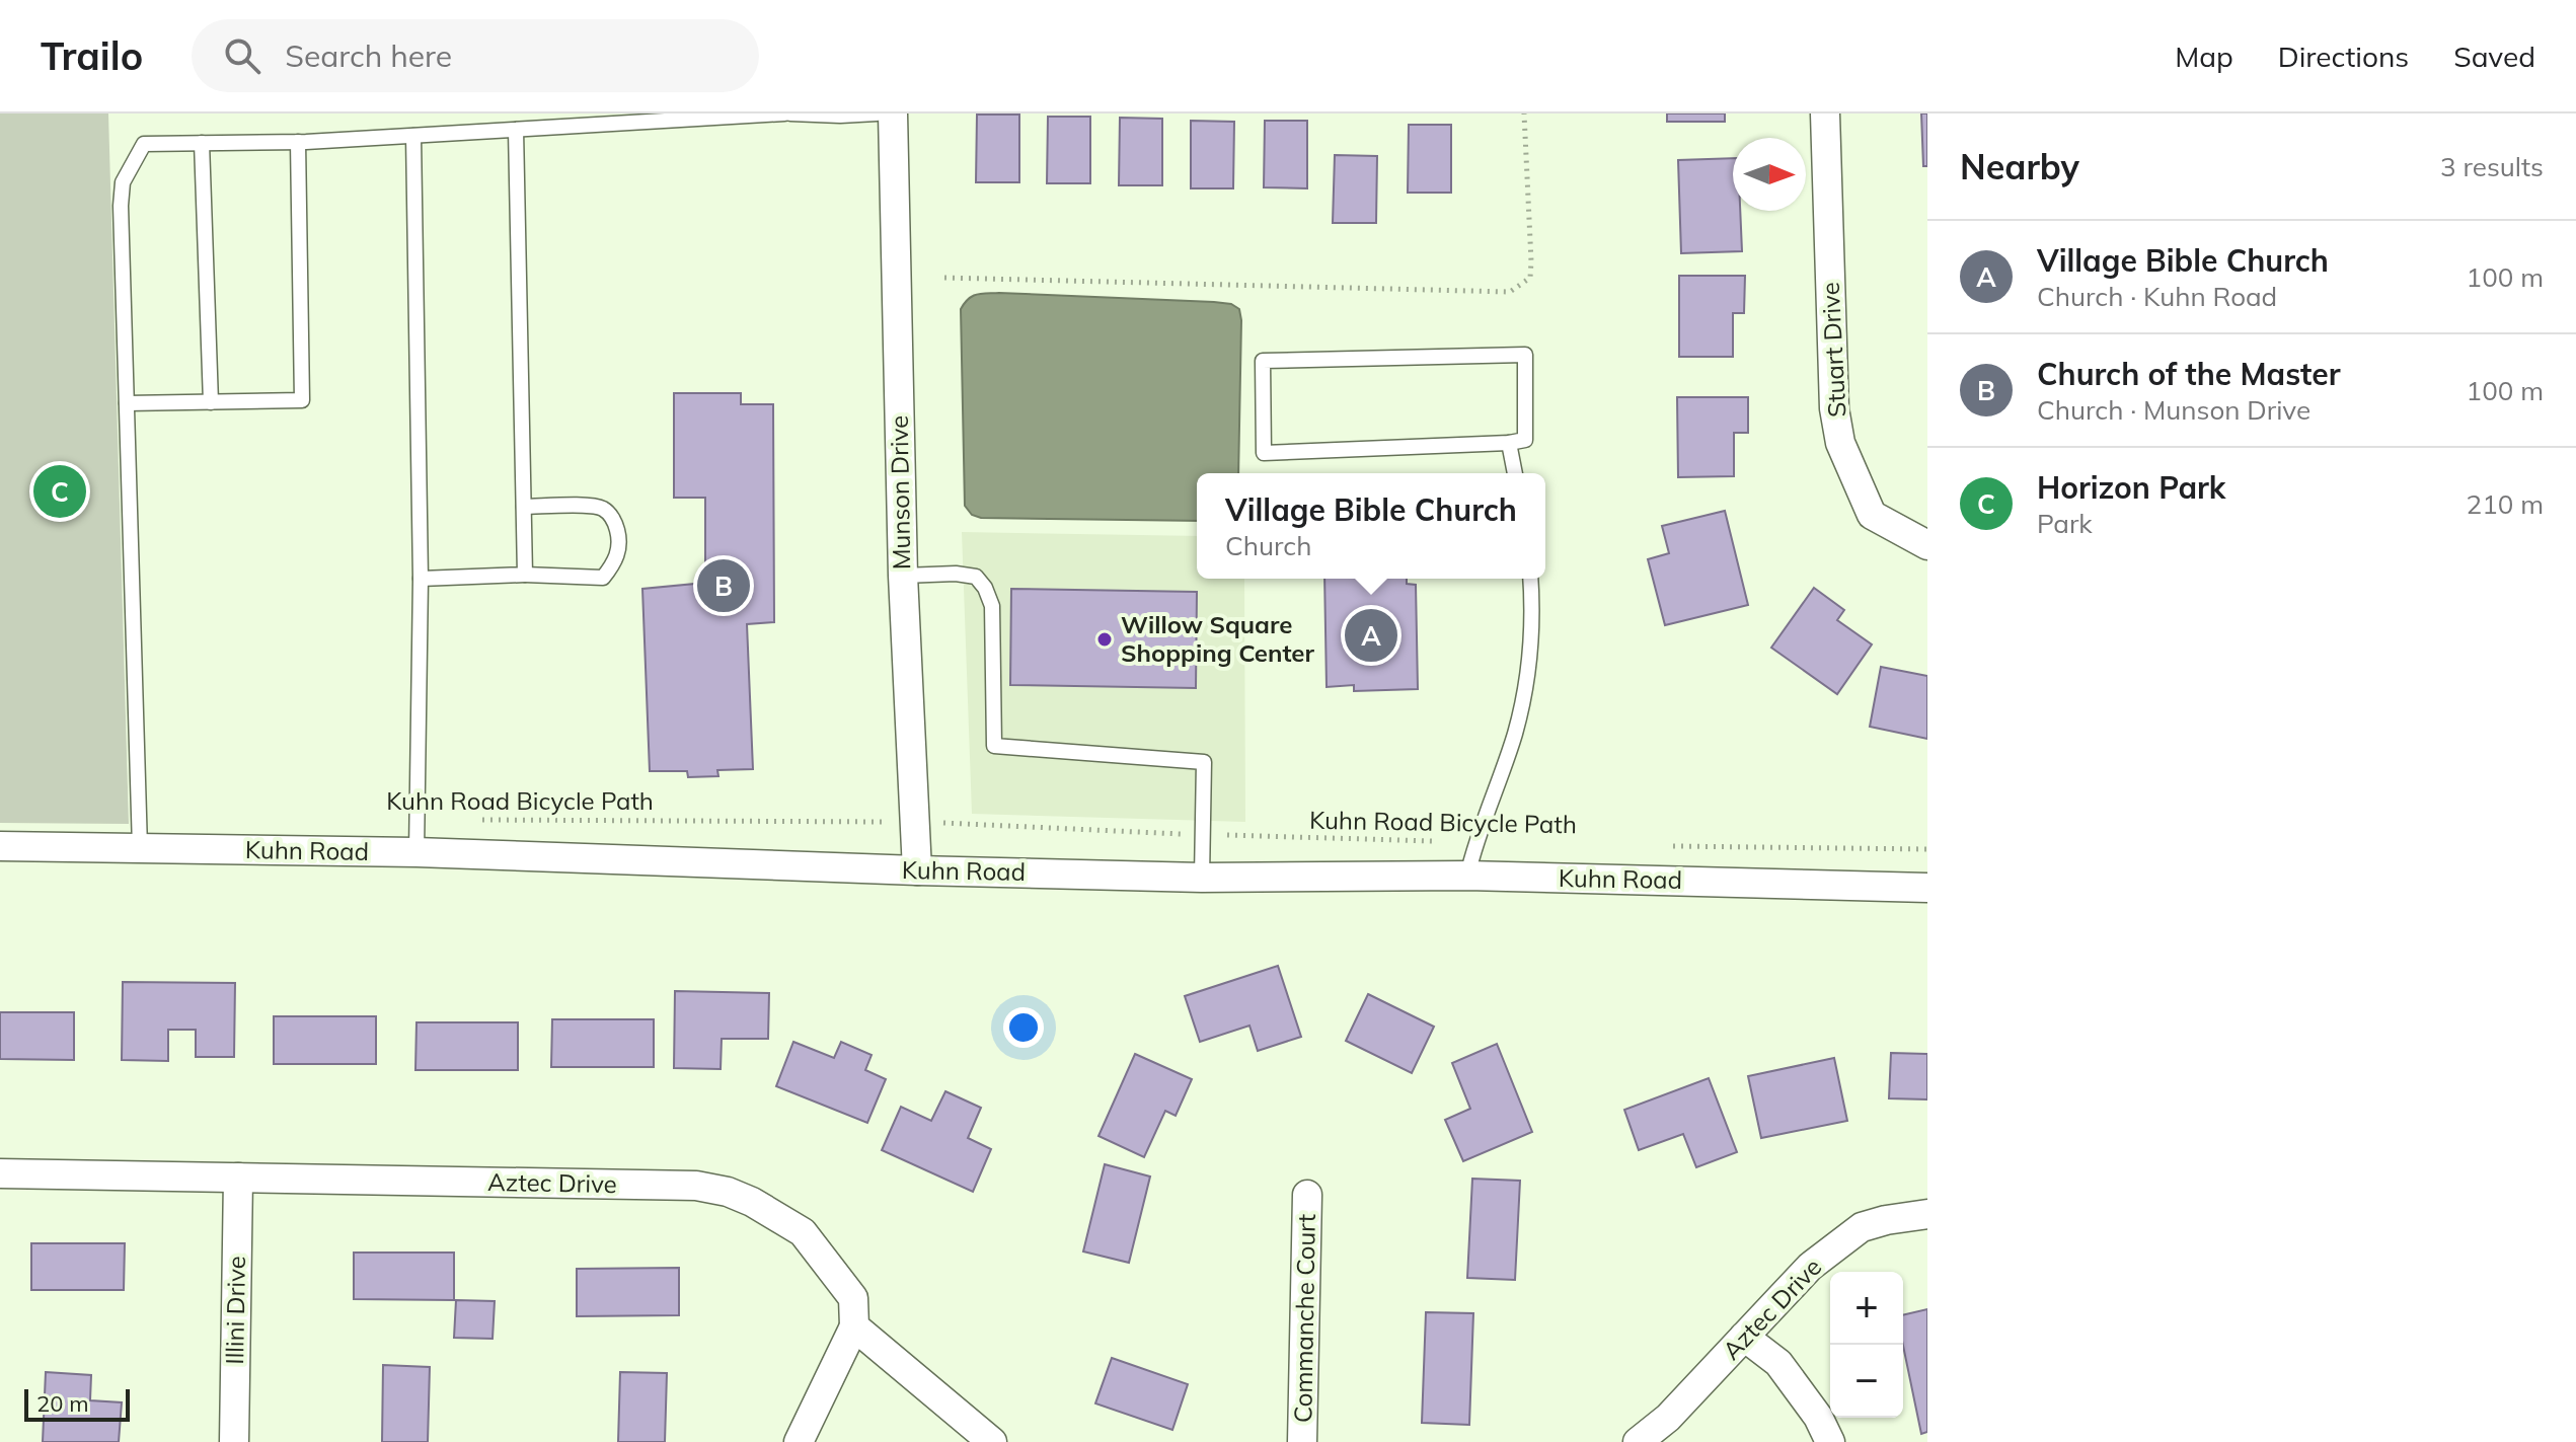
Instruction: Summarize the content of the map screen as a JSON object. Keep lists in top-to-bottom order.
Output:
{
  "streets": {
    "street": [
      "Stuart Drive",
      "Munson Drive",
      "Kuhn Road",
      "Aztec Drive",
      "Illini Drive",
      "Commanche Court"
    ],
    "path": ["Kuhn Road Bicycle Path"]
  },
  "crossings": [
    ["Munson Drive", "Kuhn Road"],
    ["Aztec Drive", "Illini Drive"]
  ],
  "places": ["Willow Square Shopping Center"],
  "scale_bar": "20 m",
  "north": "right",
  "page": {
    "header": "Trailo",
    "search": "Search here",
    "nav": ["Map", "Directions", "Saved"],
    "heading": ["Nearby", "3 results"],
    "list": [
      {
        "mark": "A",
        "name": "Village Bible Church",
        "note": "Church · Kuhn Road",
        "value": "100 m"
      },
      {
        "mark": "B",
        "name": "Church of the Master",
        "note": "Church · Munson Drive",
        "value": "100 m"
      },
      {
        "mark": "C",
        "name": "Horizon Park",
        "note": "Park",
        "value": "210 m"
      }
    ],
    "pins": ["C", "B", "A"],
    "popup": ["Village Bible Church", "Church"],
    "map_buttons": ["+", "−"],
    "scale": "20 m"
  }
}
